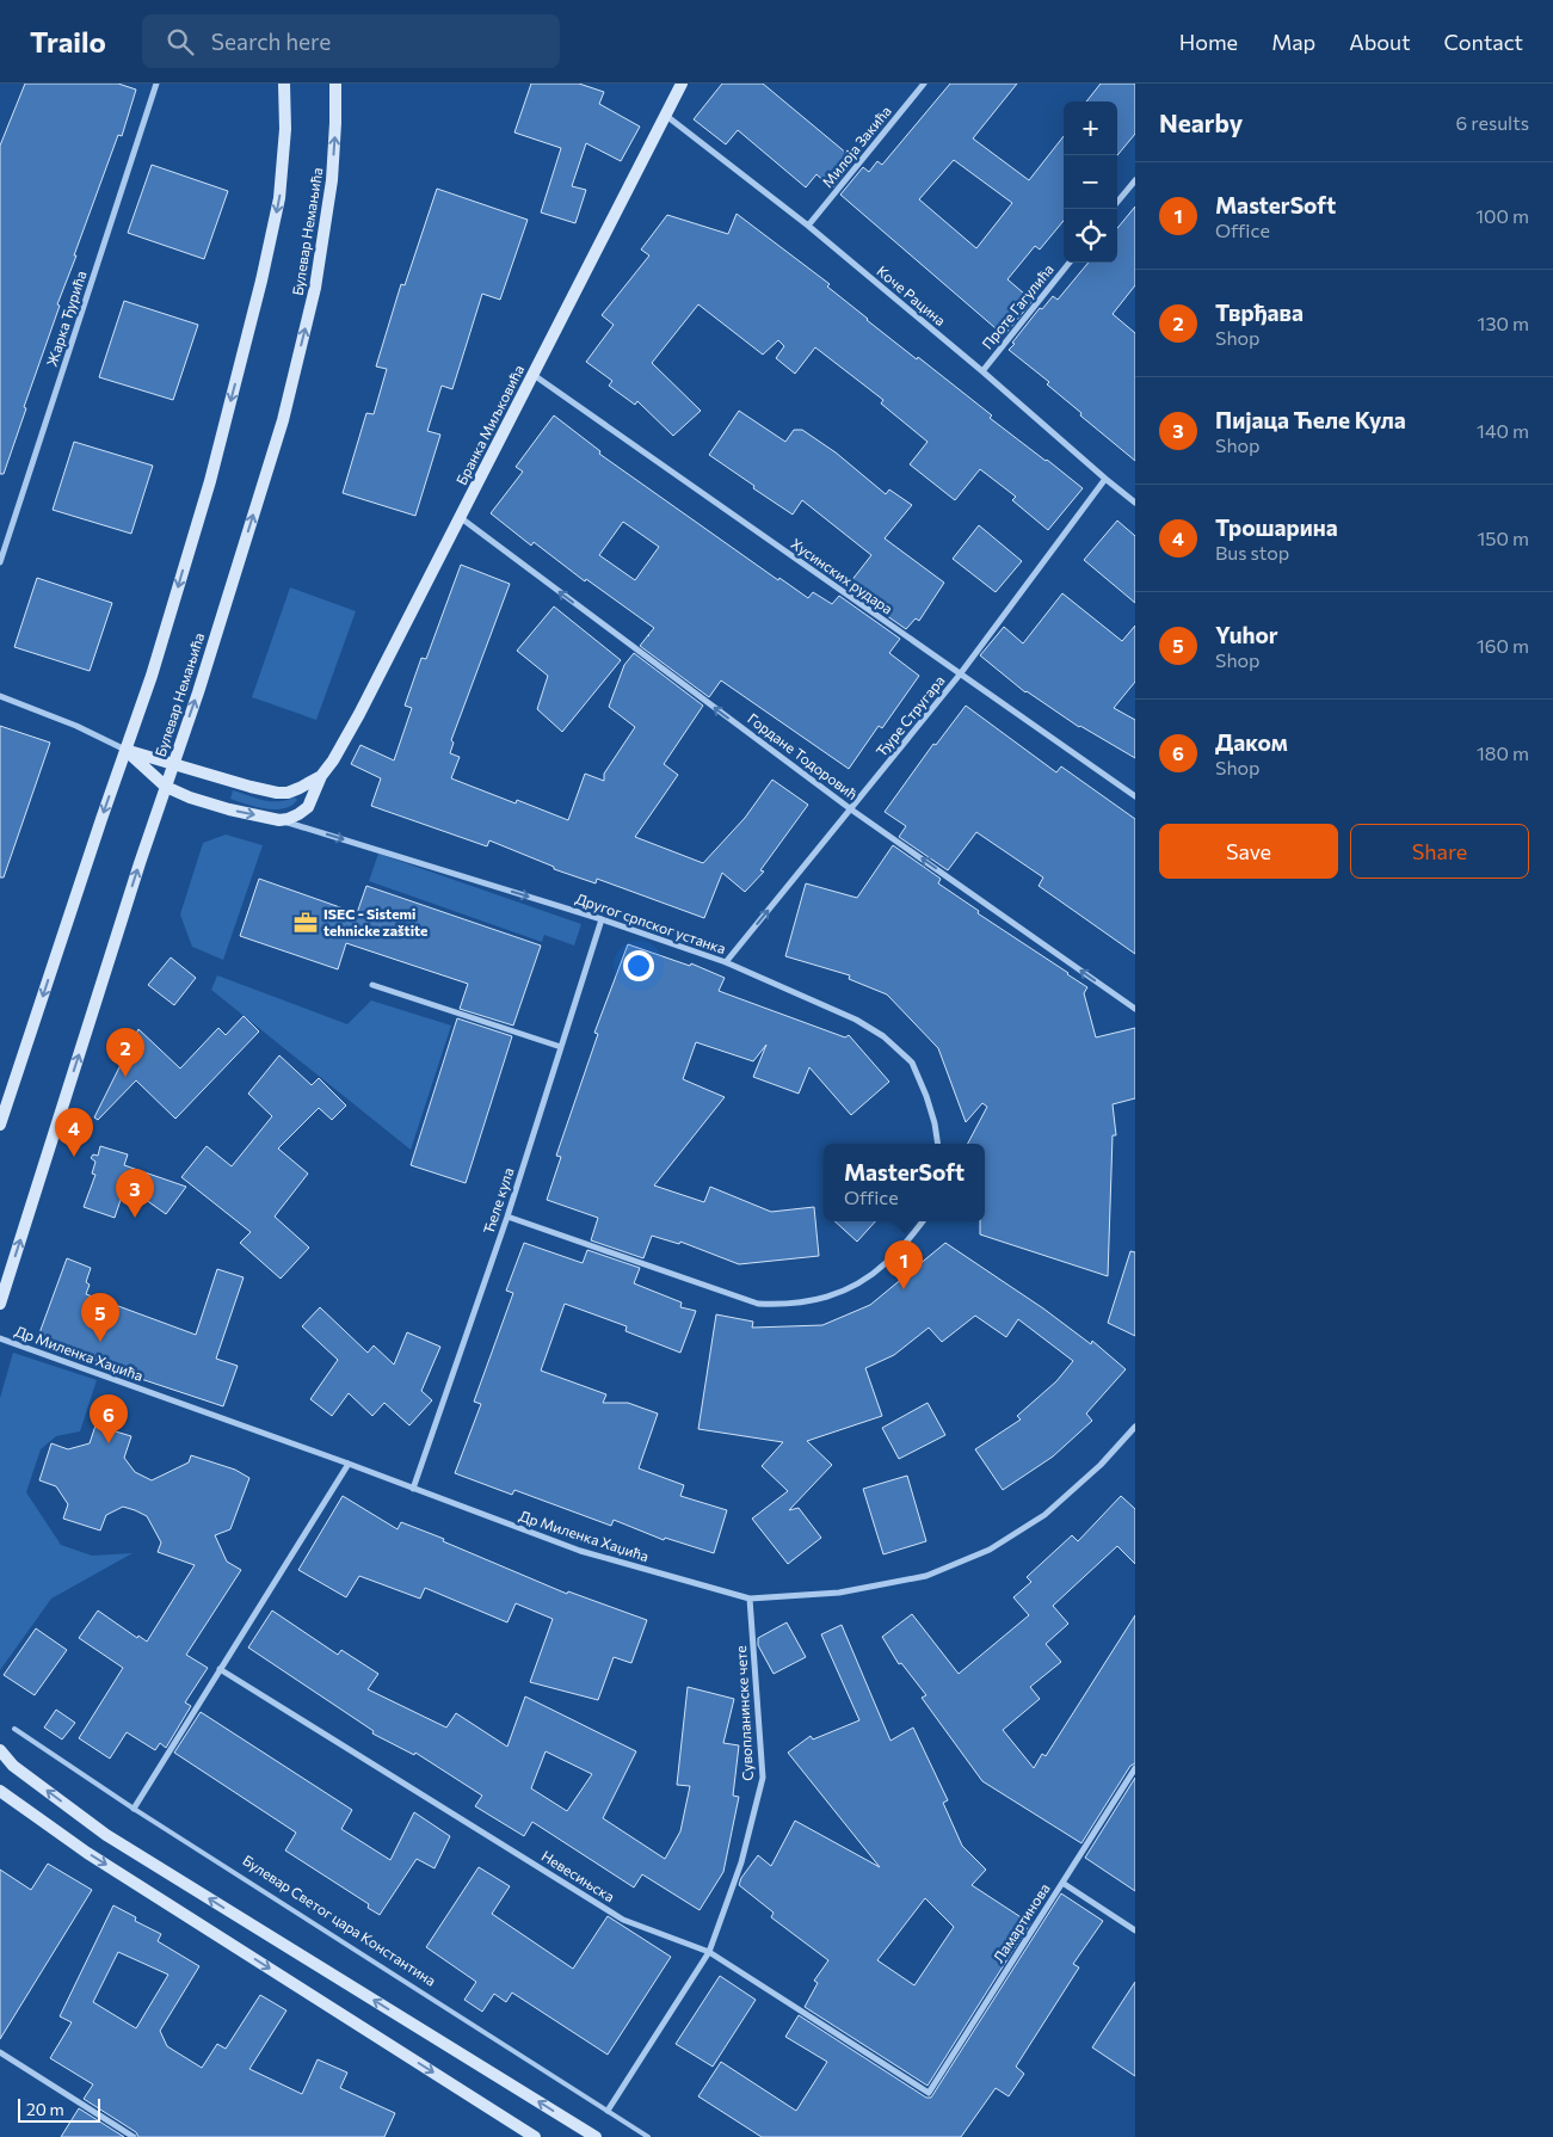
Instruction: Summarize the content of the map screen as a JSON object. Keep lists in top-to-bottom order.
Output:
{
  "streets": {
    "street": [
      "Милоја Закића",
      "Булевар Немањића",
      "Коче Рацина",
      "Проте Гагулића",
      "Жарка Ђурића",
      "Бранка Миљковића",
      "Хусинских рудара",
      "Ђуре Стругара",
      "Гордане Тодоровић",
      "Другог српског устанка",
      "Ћеле кула",
      "Др Миленка Хаџића",
      "Сувопланинске чете",
      "Невесињска",
      "Ламартинова"
    ],
    "lane": ["Булевар Светог цара Константина"]
  },
  "crossings": [
    ["Милоја Закића", "Коче Рацина"],
    ["Булевар Немањића", "Бранка Миљковића"],
    ["Коче Рацина", "Проте Гагулића"],
    ["Коче Рацина", "Бранка Миљковића"],
    ["Коче Рацина", "Ђуре Стругара"],
    ["Бранка Миљковића", "Хусинских рудара"],
    ["Бранка Миљковића", "Гордане Тодоровић"],
    ["Бранка Миљковића", "Другог српског устанка"],
    ["Хусинских рудара", "Ђуре Стругара"],
    ["Ђуре Стругара", "Гордане Тодоровић"],
    ["Ђуре Стругара", "Другог српског устанка"],
    ["Другог српског устанка", "Ћеле кула"],
    ["Ћеле кула", "Др Миленка Хаџића"],
    ["Др Миленка Хаџића", "Сувопланинске чете"],
    ["Сувопланинске чете", "Невесињска"],
    ["Сувопланинске чете", "Булевар Светог цара Константина"],
    ["Невесињска", "Ламартинова"]
  ],
  "one_way": ["Гордане Тодоровић", "Другог српског устанка"],
  "places": {
    "office": ["ISEC - Sistemi tehnicke zaštite"]
  },
  "scale_bar": "20 m",
  "page": {
    "header": "Trailo",
    "search": "Search here",
    "nav": [
      "Home",
      "Map",
      "About",
      "Contact"
    ],
    "heading": ["Nearby", "6 results"],
    "map_buttons": ["+", "−"],
    "list": [
      {
        "mark": "1",
        "name": "MasterSoft",
        "note": "Office",
        "value": "100 m"
      },
      {
        "mark": "2",
        "name": "Тврђава",
        "note": "Shop",
        "value": "130 m"
      },
      {
        "mark": "3",
        "name": "Пијаца Ћеле Кула",
        "note": "Shop",
        "value": "140 m"
      },
      {
        "mark": "4",
        "name": "Трошарина",
        "note": "Bus stop",
        "value": "150 m"
      },
      {
        "mark": "5",
        "name": "Yuhor",
        "note": "Shop",
        "value": "160 m"
      },
      {
        "mark": "6",
        "name": "Даком",
        "note": "Shop",
        "value": "180 m"
      }
    ],
    "buttons": ["Save", "Share"],
    "pins": [
      "2",
      "4",
      "3",
      "1",
      "5",
      "6"
    ],
    "popup": ["MasterSoft", "Office"],
    "scale": "20 m"
  }
}
